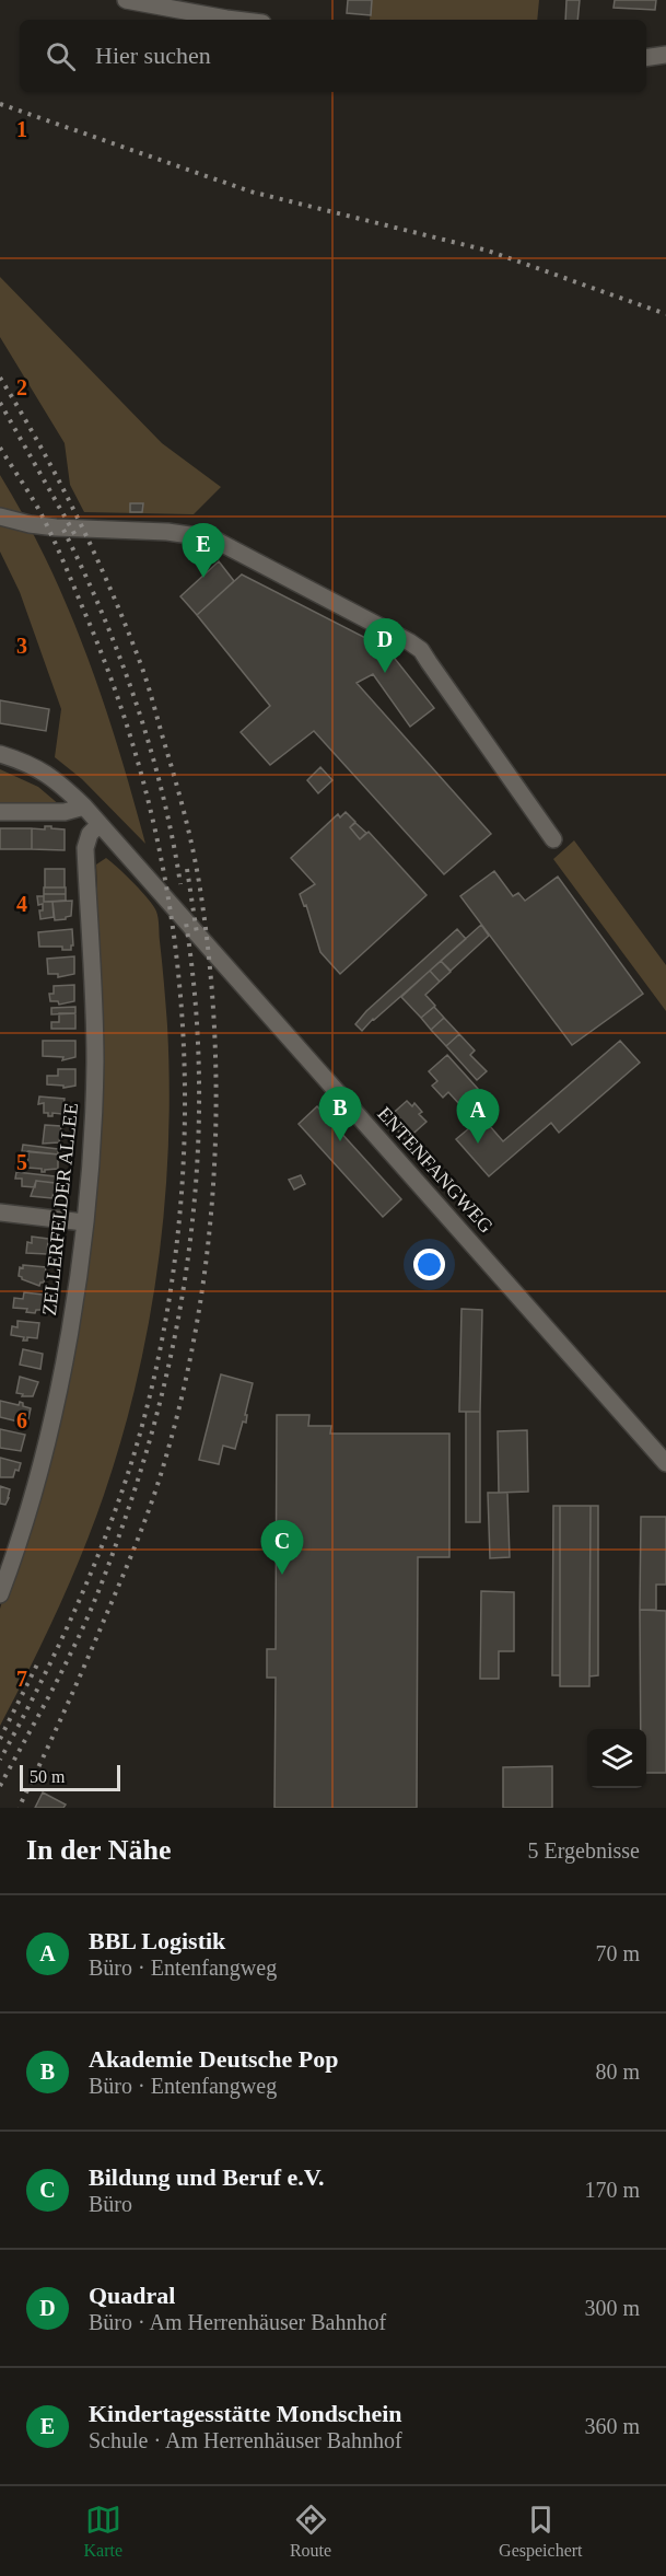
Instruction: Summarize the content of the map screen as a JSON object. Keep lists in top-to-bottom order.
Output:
{
  "streets": {
    "street": ["ENTENFANGWEG", "ZELLERFELDER ALLEE"]
  },
  "crossings": [
    ["ENTENFANGWEG", "ZELLERFELDER ALLEE"]
  ],
  "scale_bar": "50 m",
  "page": {
    "search": "Hier suchen",
    "pins": [
      "E",
      "D",
      "B",
      "A",
      "C"
    ],
    "scale": "50 m",
    "heading": ["In der Nähe", "5 Ergebnisse"],
    "list": [
      {
        "mark": "A",
        "name": "BBL Logistik",
        "note": "Büro · Entenfangweg",
        "value": "70 m"
      },
      {
        "mark": "B",
        "name": "Akademie Deutsche Pop",
        "note": "Büro · Entenfangweg",
        "value": "80 m"
      },
      {
        "mark": "C",
        "name": "Bildung und Beruf e.V.",
        "note": "Büro",
        "value": "170 m"
      },
      {
        "mark": "D",
        "name": "Quadral",
        "note": "Büro · Am Herrenhäuser Bahnhof",
        "value": "300 m"
      },
      {
        "mark": "E",
        "name": "Kindertagesstätte Mondschein",
        "note": "Schule · Am Herrenhäuser Bahnhof",
        "value": "360 m"
      }
    ],
    "nav": ["Karte", "Route", "Gespeichert"]
  },
  "grid": {
    "rows": [
      "1",
      "2",
      "3",
      "4",
      "5",
      "6",
      "7"
    ]
  }
}
